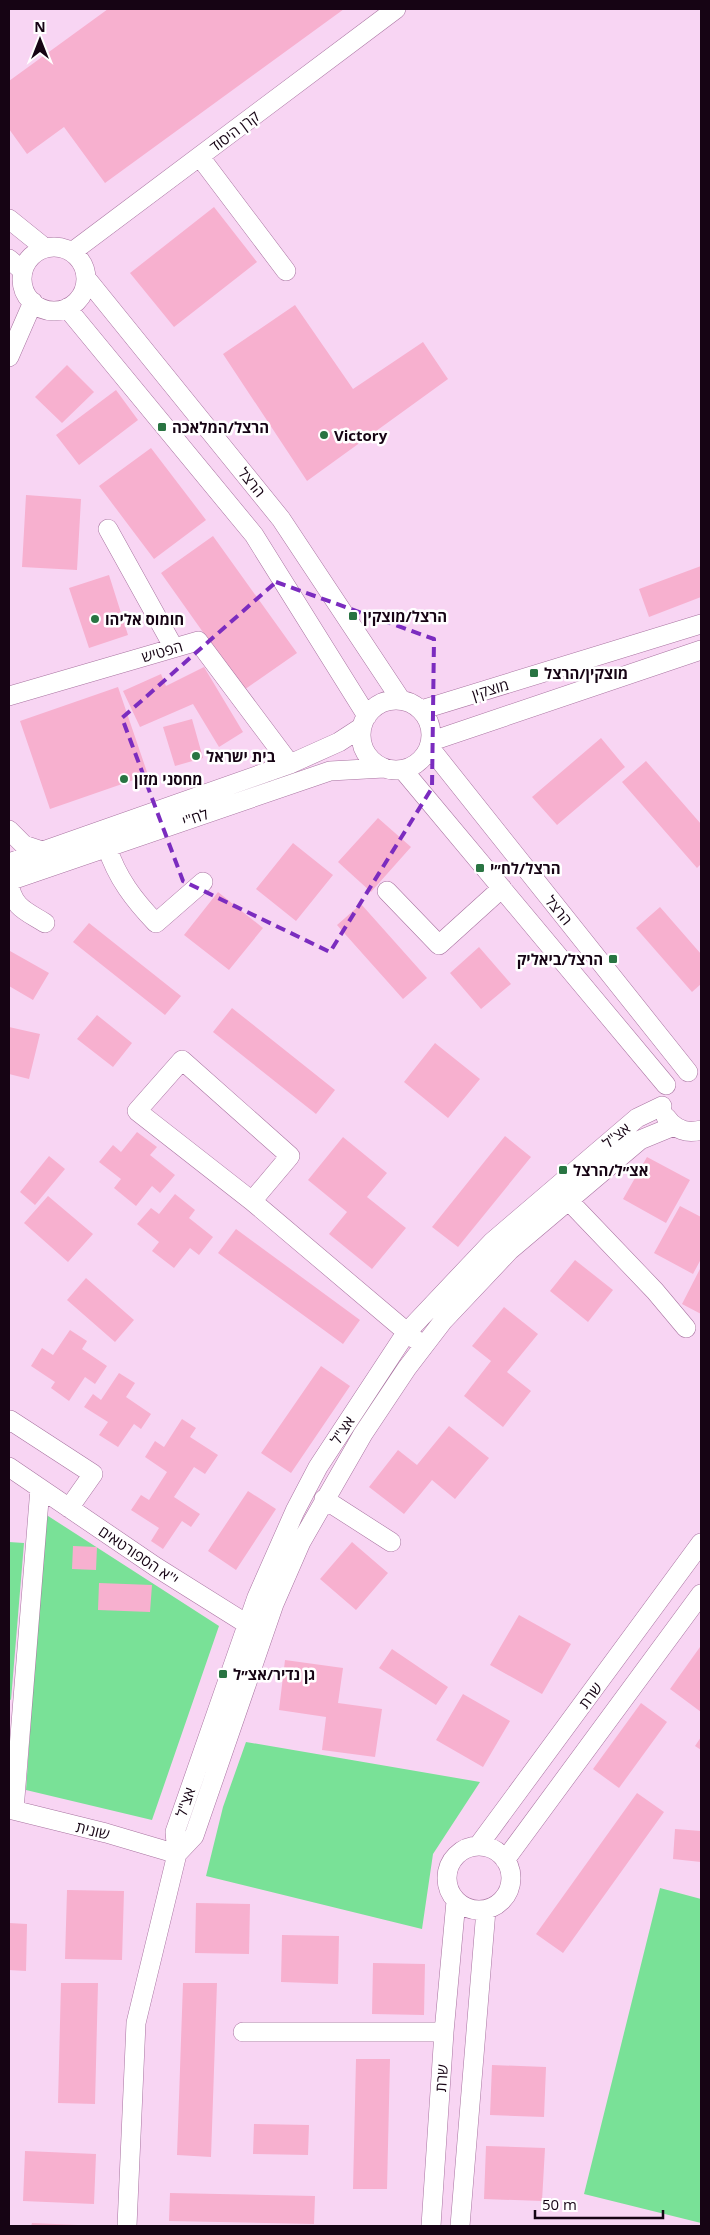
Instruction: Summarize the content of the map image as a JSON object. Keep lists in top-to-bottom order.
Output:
{
  "streets": {
    "street": [
      "קרן היסוד",
      "הרצל",
      "הפטיש",
      "מוצקין",
      "לח\"י",
      "אצ\"ל",
      "י''א הספורטאים",
      "שרת",
      "שונית"
    ]
  },
  "crossings": [
    ["קרן היסוד", "הרצל"],
    ["הרצל", "מוצקין"],
    ["הרצל", "לח\"י"],
    ["הפטיש", "לח\"י"],
    ["מוצקין", "לח\"י"],
    ["אצ\"ל", "י''א הספורטאים"],
    ["אצ\"ל", "שונית"]
  ],
  "places": {
    "transit": [
      "הרצל/המלאכה",
      "הרצל/מוצקין",
      "מוצקין/הרצל",
      "הרצל/לח״י",
      "הרצל/ביאליק",
      "אצ״ל/הרצל",
      "גן נדיר/אצ״ל"
    ],
    "other": [
      "Victory",
      "חומוס אליהו",
      "בית ישראל",
      "מחסני מזון"
    ]
  },
  "scale_bar": "50 m",
  "north": "top"
}
